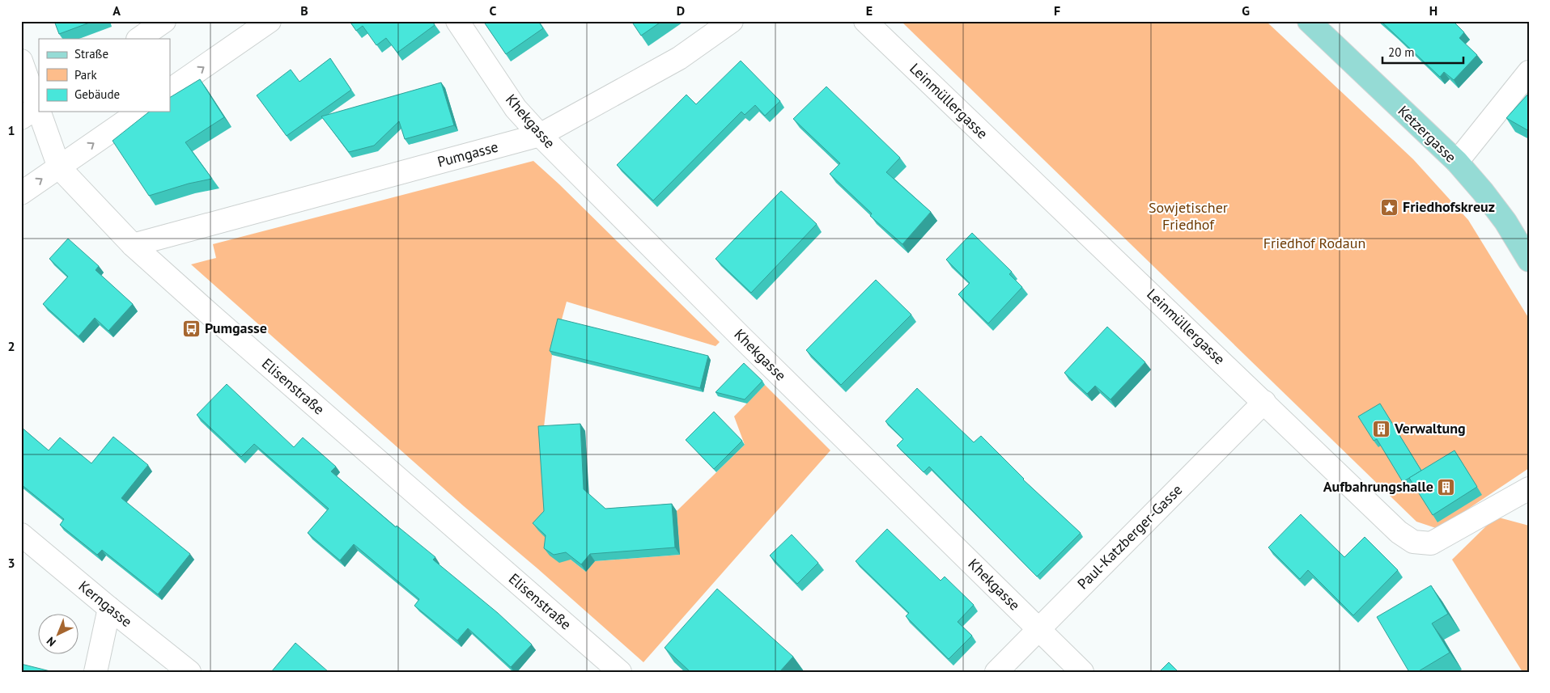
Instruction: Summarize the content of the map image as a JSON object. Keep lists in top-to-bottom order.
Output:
{
  "streets": {
    "main road": ["Ketzergasse"],
    "street": [
      "Leinmüllergasse",
      "Khekgasse",
      "Pumgasse",
      "Elisenstraße",
      "Paul-Katzberger-Gasse",
      "Kerngasse"
    ]
  },
  "crossings": [
    ["Leinmüllergasse", "Paul-Katzberger-Gasse"],
    ["Khekgasse", "Pumgasse"],
    ["Khekgasse", "Paul-Katzberger-Gasse"],
    ["Pumgasse", "Elisenstraße"]
  ],
  "parks": ["Sowjetischer Friedhof", "Friedhof Rodaun"],
  "places": {
    "place": ["Friedhofskreuz"],
    "bus stop": ["Pumgasse"],
    "building": ["Verwaltung", "Aufbahrungshalle"]
  },
  "legend": ["Straße", "Park", "Gebäude"],
  "scale_bar": "20 m",
  "north": "bottom left",
  "grid": {
    "columns": [
      "A",
      "B",
      "C",
      "D",
      "E",
      "F",
      "G",
      "H"
    ],
    "rows": ["1", "2", "3"]
  }
}
